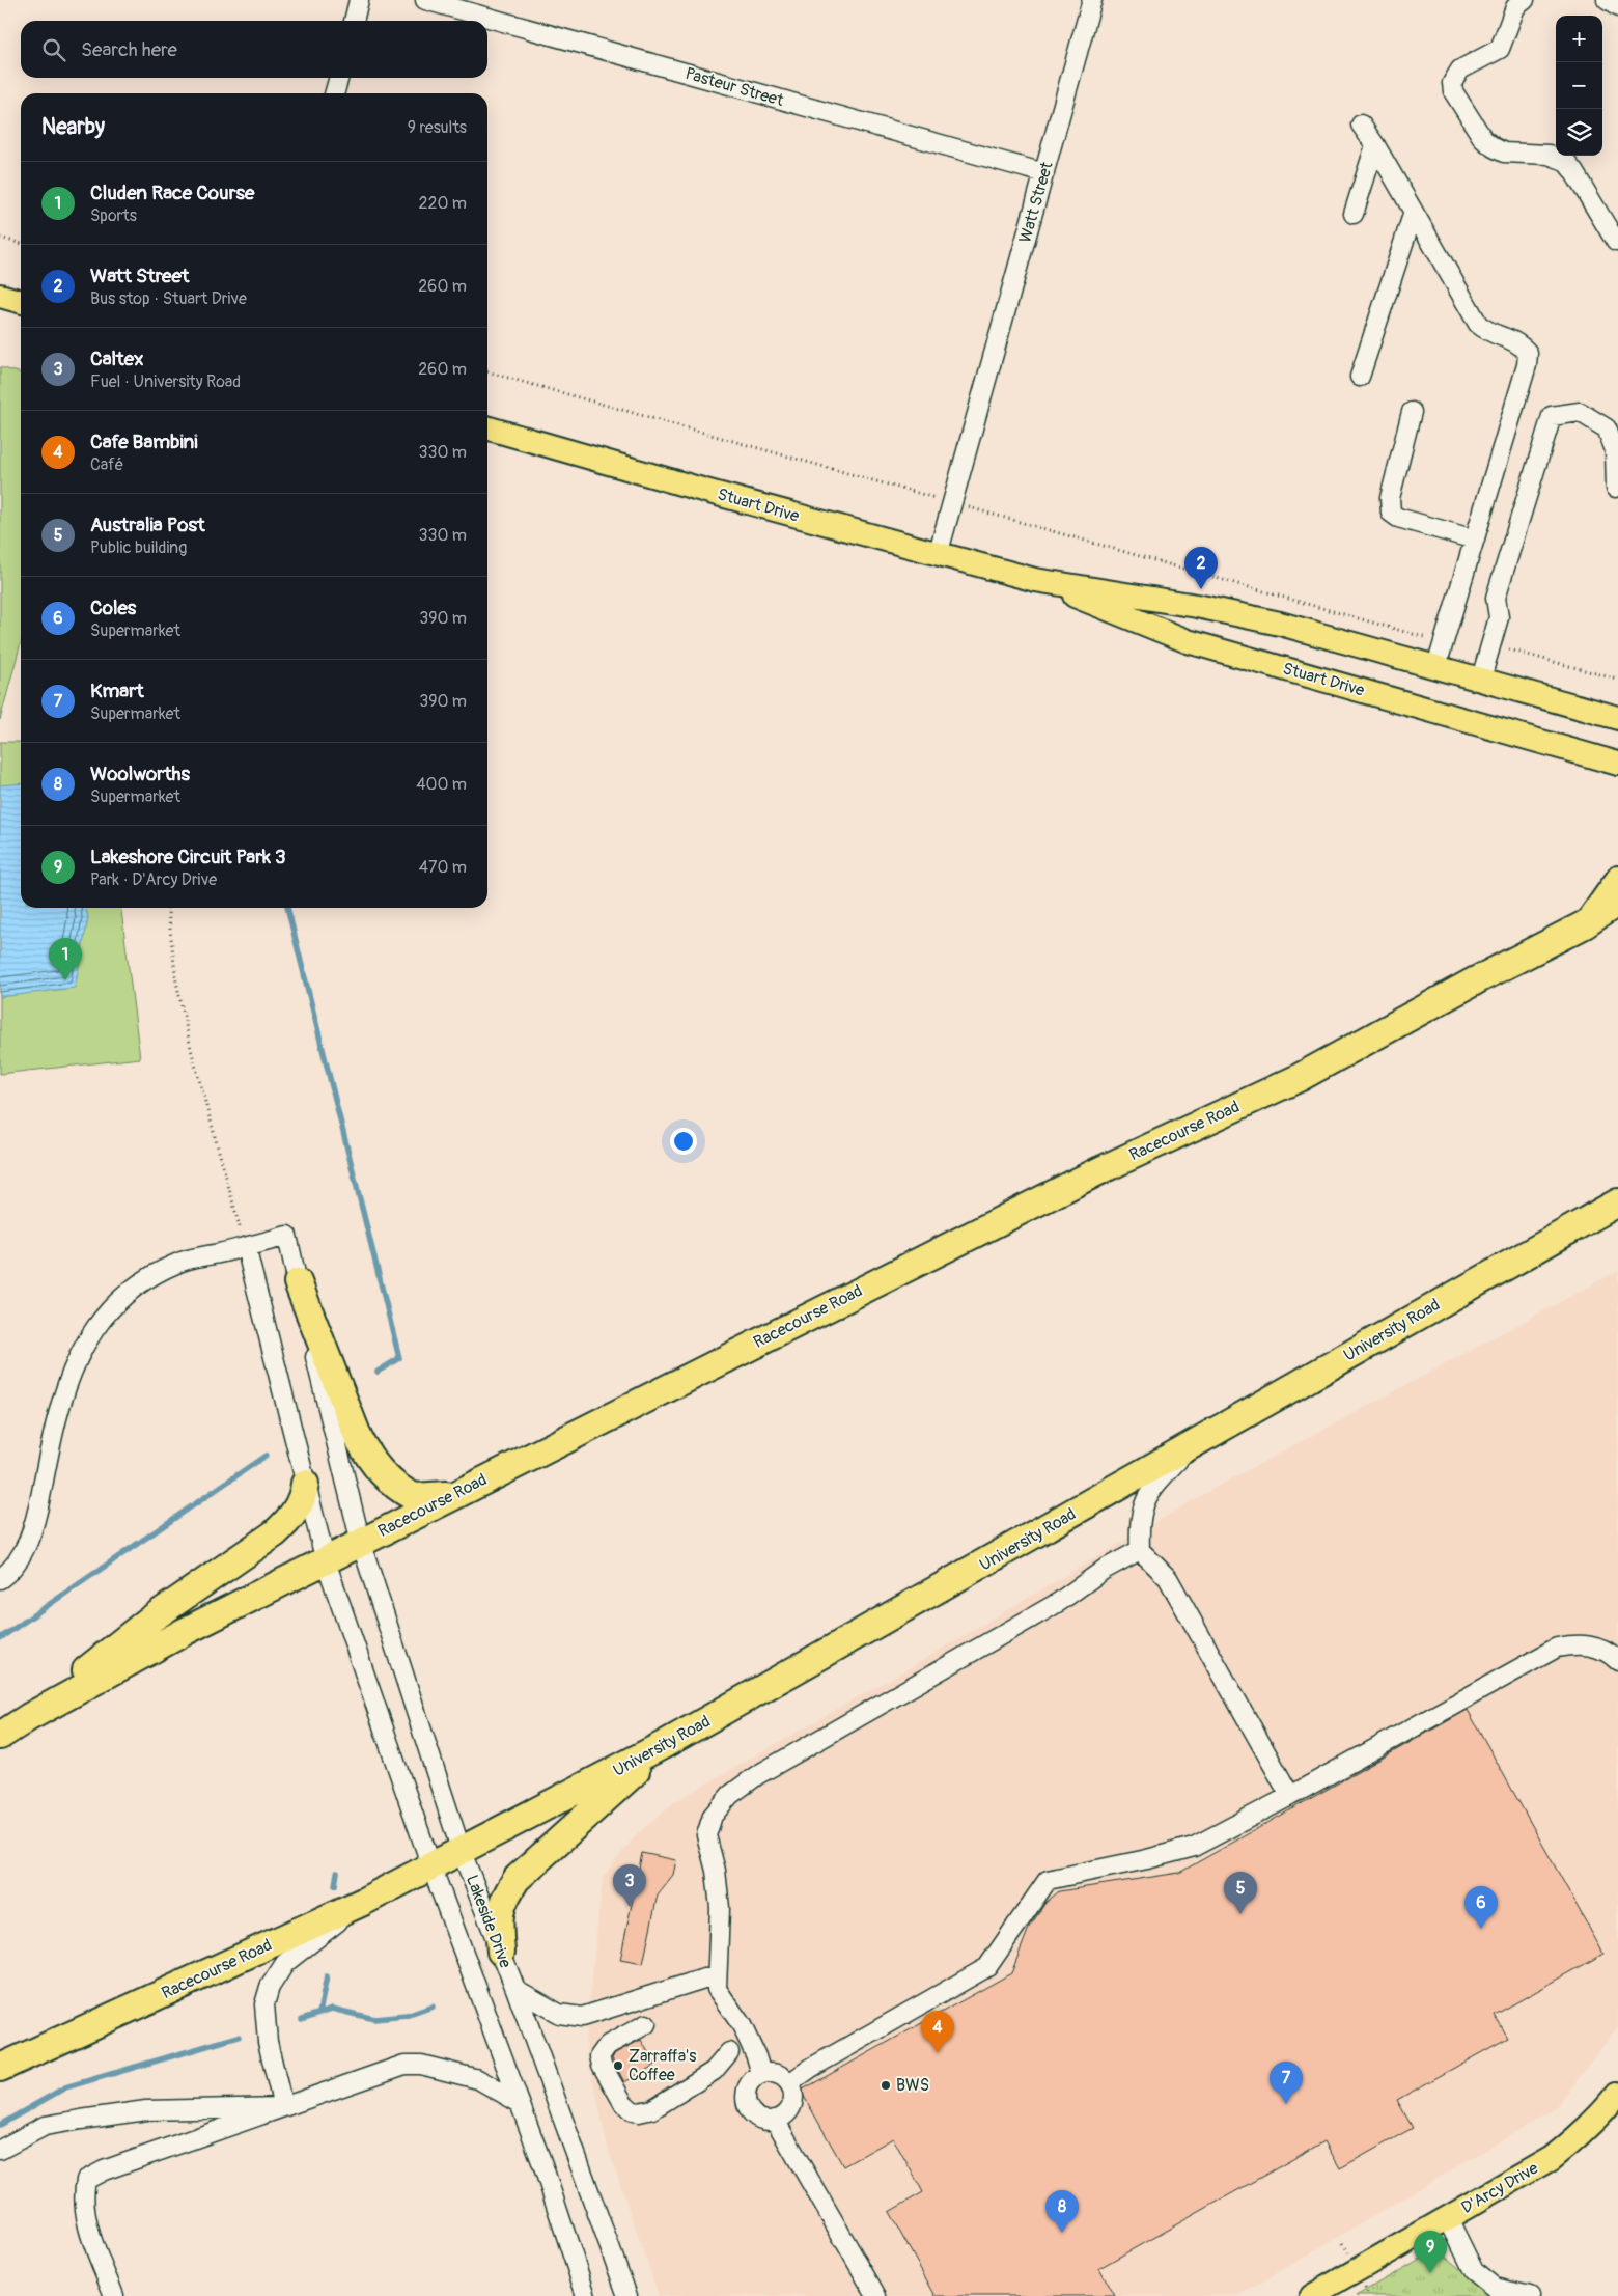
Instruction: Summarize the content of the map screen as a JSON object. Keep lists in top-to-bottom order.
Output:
{
  "streets": {
    "highway": ["Racecourse Road", "University Road"],
    "main road": ["Stuart Drive", "D'Arcy Drive"],
    "street": ["Pasteur Street", "Watt Street", "Lakeside Drive"]
  },
  "crossings": [
    ["Pasteur Street", "Watt Street"],
    ["Watt Street", "Stuart Drive"],
    ["Racecourse Road", "University Road"],
    ["Racecourse Road", "Lakeside Drive"],
    ["University Road", "Lakeside Drive"]
  ],
  "places": ["Zarraffa's Coffee", "BWS"],
  "page": {
    "map_buttons": ["+", "−"],
    "search": "Search here",
    "heading": ["Nearby", "9 results"],
    "list": [
      {
        "mark": "1",
        "name": "Cluden Race Course",
        "note": "Sports",
        "value": "220 m"
      },
      {
        "mark": "2",
        "name": "Watt Street",
        "note": "Bus stop · Stuart Drive",
        "value": "260 m"
      },
      {
        "mark": "3",
        "name": "Caltex",
        "note": "Fuel · University Road",
        "value": "260 m"
      },
      {
        "mark": "4",
        "name": "Cafe Bambini",
        "note": "Café",
        "value": "330 m"
      },
      {
        "mark": "5",
        "name": "Australia Post",
        "note": "Public building",
        "value": "330 m"
      },
      {
        "mark": "6",
        "name": "Coles",
        "note": "Supermarket",
        "value": "390 m"
      },
      {
        "mark": "7",
        "name": "Kmart",
        "note": "Supermarket",
        "value": "390 m"
      },
      {
        "mark": "8",
        "name": "Woolworths",
        "note": "Supermarket",
        "value": "400 m"
      },
      {
        "mark": "9",
        "name": "Lakeshore Circuit Park 3",
        "note": "Park · D'Arcy Drive",
        "value": "470 m"
      }
    ],
    "pins": [
      "2",
      "1",
      "3",
      "5",
      "6",
      "4",
      "7",
      "8",
      "9"
    ]
  }
}
